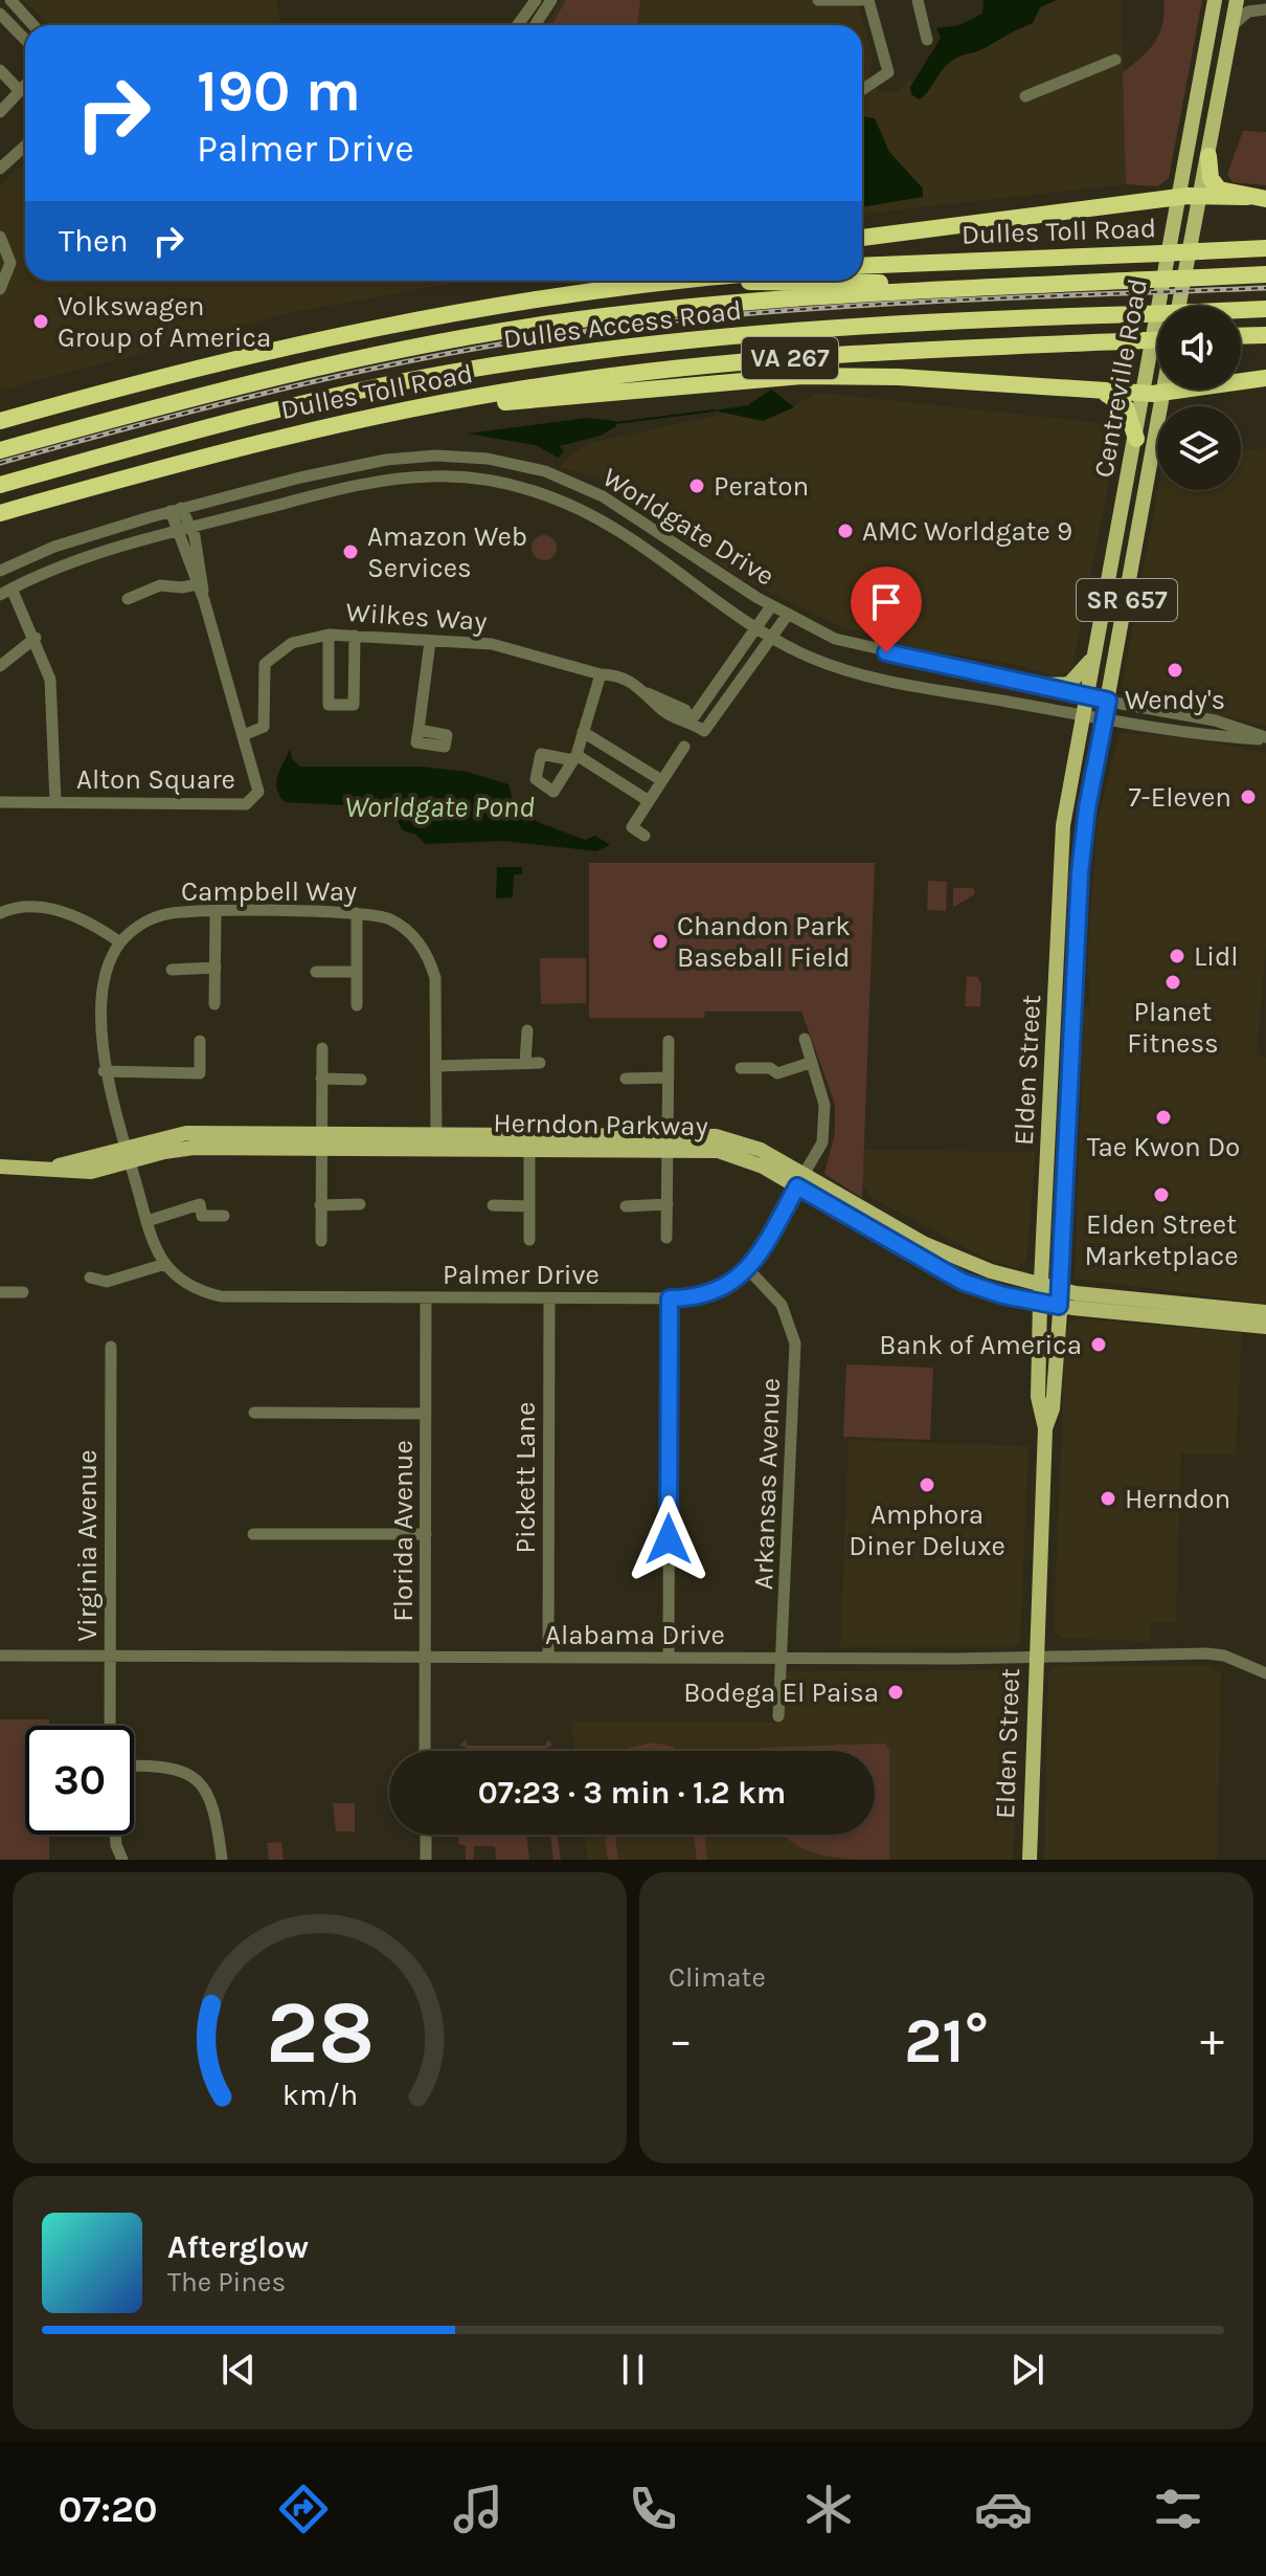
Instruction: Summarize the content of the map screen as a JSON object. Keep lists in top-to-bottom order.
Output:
{
  "streets": {
    "highway": ["Dulles Toll Road", "Dulles Access Road", "VA 267"],
    "main road": [
      "Centreville Road",
      "SR 657",
      "Elden Street",
      "Herndon Parkway"
    ],
    "street": [
      "Worldgate Drive",
      "Wilkes Way",
      "Alton Square",
      "Campbell Way",
      "Palmer Drive",
      "Pickett Lane",
      "Arkansas Avenue",
      "Florida Avenue",
      "Virginia Avenue",
      "Alabama Drive"
    ]
  },
  "crossings": [
    ["Centreville Road", "Worldgate Drive"],
    ["Centreville Road", "Elden Street"],
    ["Worldgate Drive", "Wilkes Way"],
    ["Worldgate Drive", "Alton Square"],
    ["Worldgate Drive", "Elden Street"],
    ["Wilkes Way", "Alton Square"],
    ["Campbell Way", "Herndon Parkway"],
    ["Elden Street", "Herndon Parkway"],
    ["Elden Street", "Alabama Drive"],
    ["Herndon Parkway", "Palmer Drive"],
    ["Palmer Drive", "Pickett Lane"],
    ["Palmer Drive", "Arkansas Avenue"],
    ["Palmer Drive", "Florida Avenue"],
    ["Pickett Lane", "Alabama Drive"],
    ["Arkansas Avenue", "Alabama Drive"],
    ["Florida Avenue", "Alabama Drive"],
    ["Virginia Avenue", "Alabama Drive"]
  ],
  "water": ["Worldgate Pond"],
  "places": [
    "Volkswagen Group of America",
    "Peraton",
    "AMC Worldgate 9",
    "Amazon Web Services",
    "Wendy's",
    "7-Eleven",
    "Chandon Park Baseball Field",
    "Lidl",
    "Planet Fitness",
    "Tae Kwon Do",
    "Elden Street Marketplace",
    "Bank of America",
    "Amphora Diner Deluxe",
    "Herndon",
    "Bodega El Paisa"
  ],
  "page": {
    "turn": ["190 m", "Palmer Drive"],
    "then": "Then",
    "limit": "30",
    "trip": "07:23 · 3 min · 1.2 km",
    "tile": "Climate",
    "heat": ["−", "21°", "+"],
    "song": ["Afterglow", "The Pines"],
    "tabs": "07:20",
    "gauge": ["28", "km/h"]
  }
}
